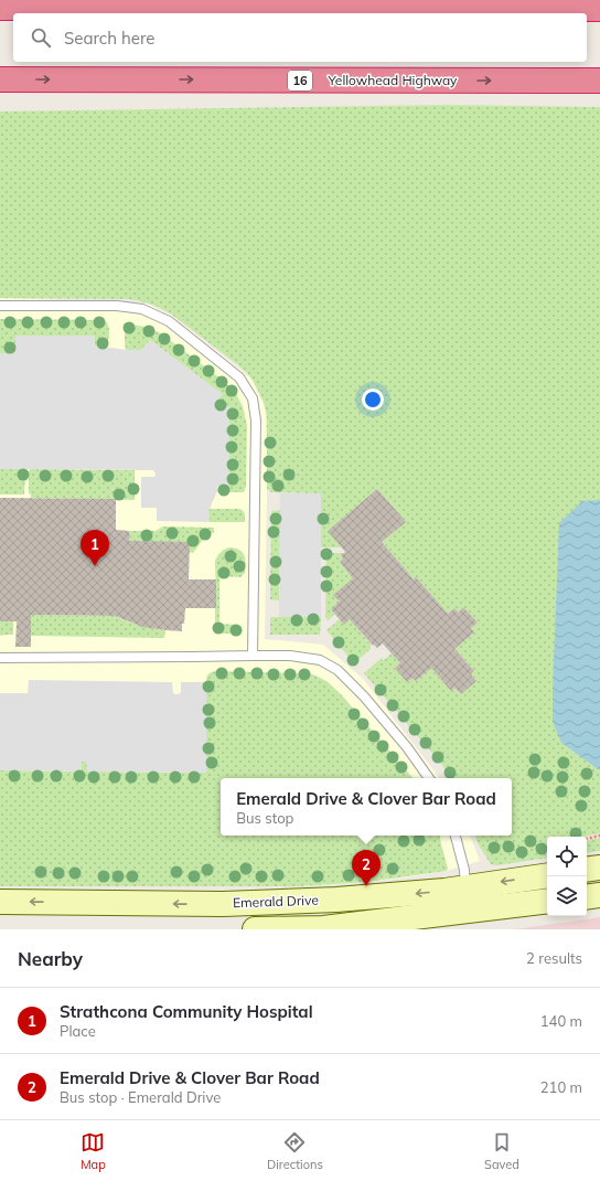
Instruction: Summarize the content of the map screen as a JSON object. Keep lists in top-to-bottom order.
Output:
{
  "streets": {
    "highway": ["16", "Yellowhead Highway"],
    "street": ["Emerald Drive"]
  },
  "page": {
    "search": "Search here",
    "pins": ["1", "2"],
    "popup": ["Emerald Drive & Clover Bar Road", "Bus stop"],
    "heading": ["Nearby", "2 results"],
    "list": [
      {
        "mark": "1",
        "name": "Strathcona Community Hospital",
        "note": "Place",
        "value": "140 m"
      },
      {
        "mark": "2",
        "name": "Emerald Drive & Clover Bar Road",
        "note": "Bus stop · Emerald Drive",
        "value": "210 m"
      }
    ],
    "nav": ["Map", "Directions", "Saved"]
  }
}
